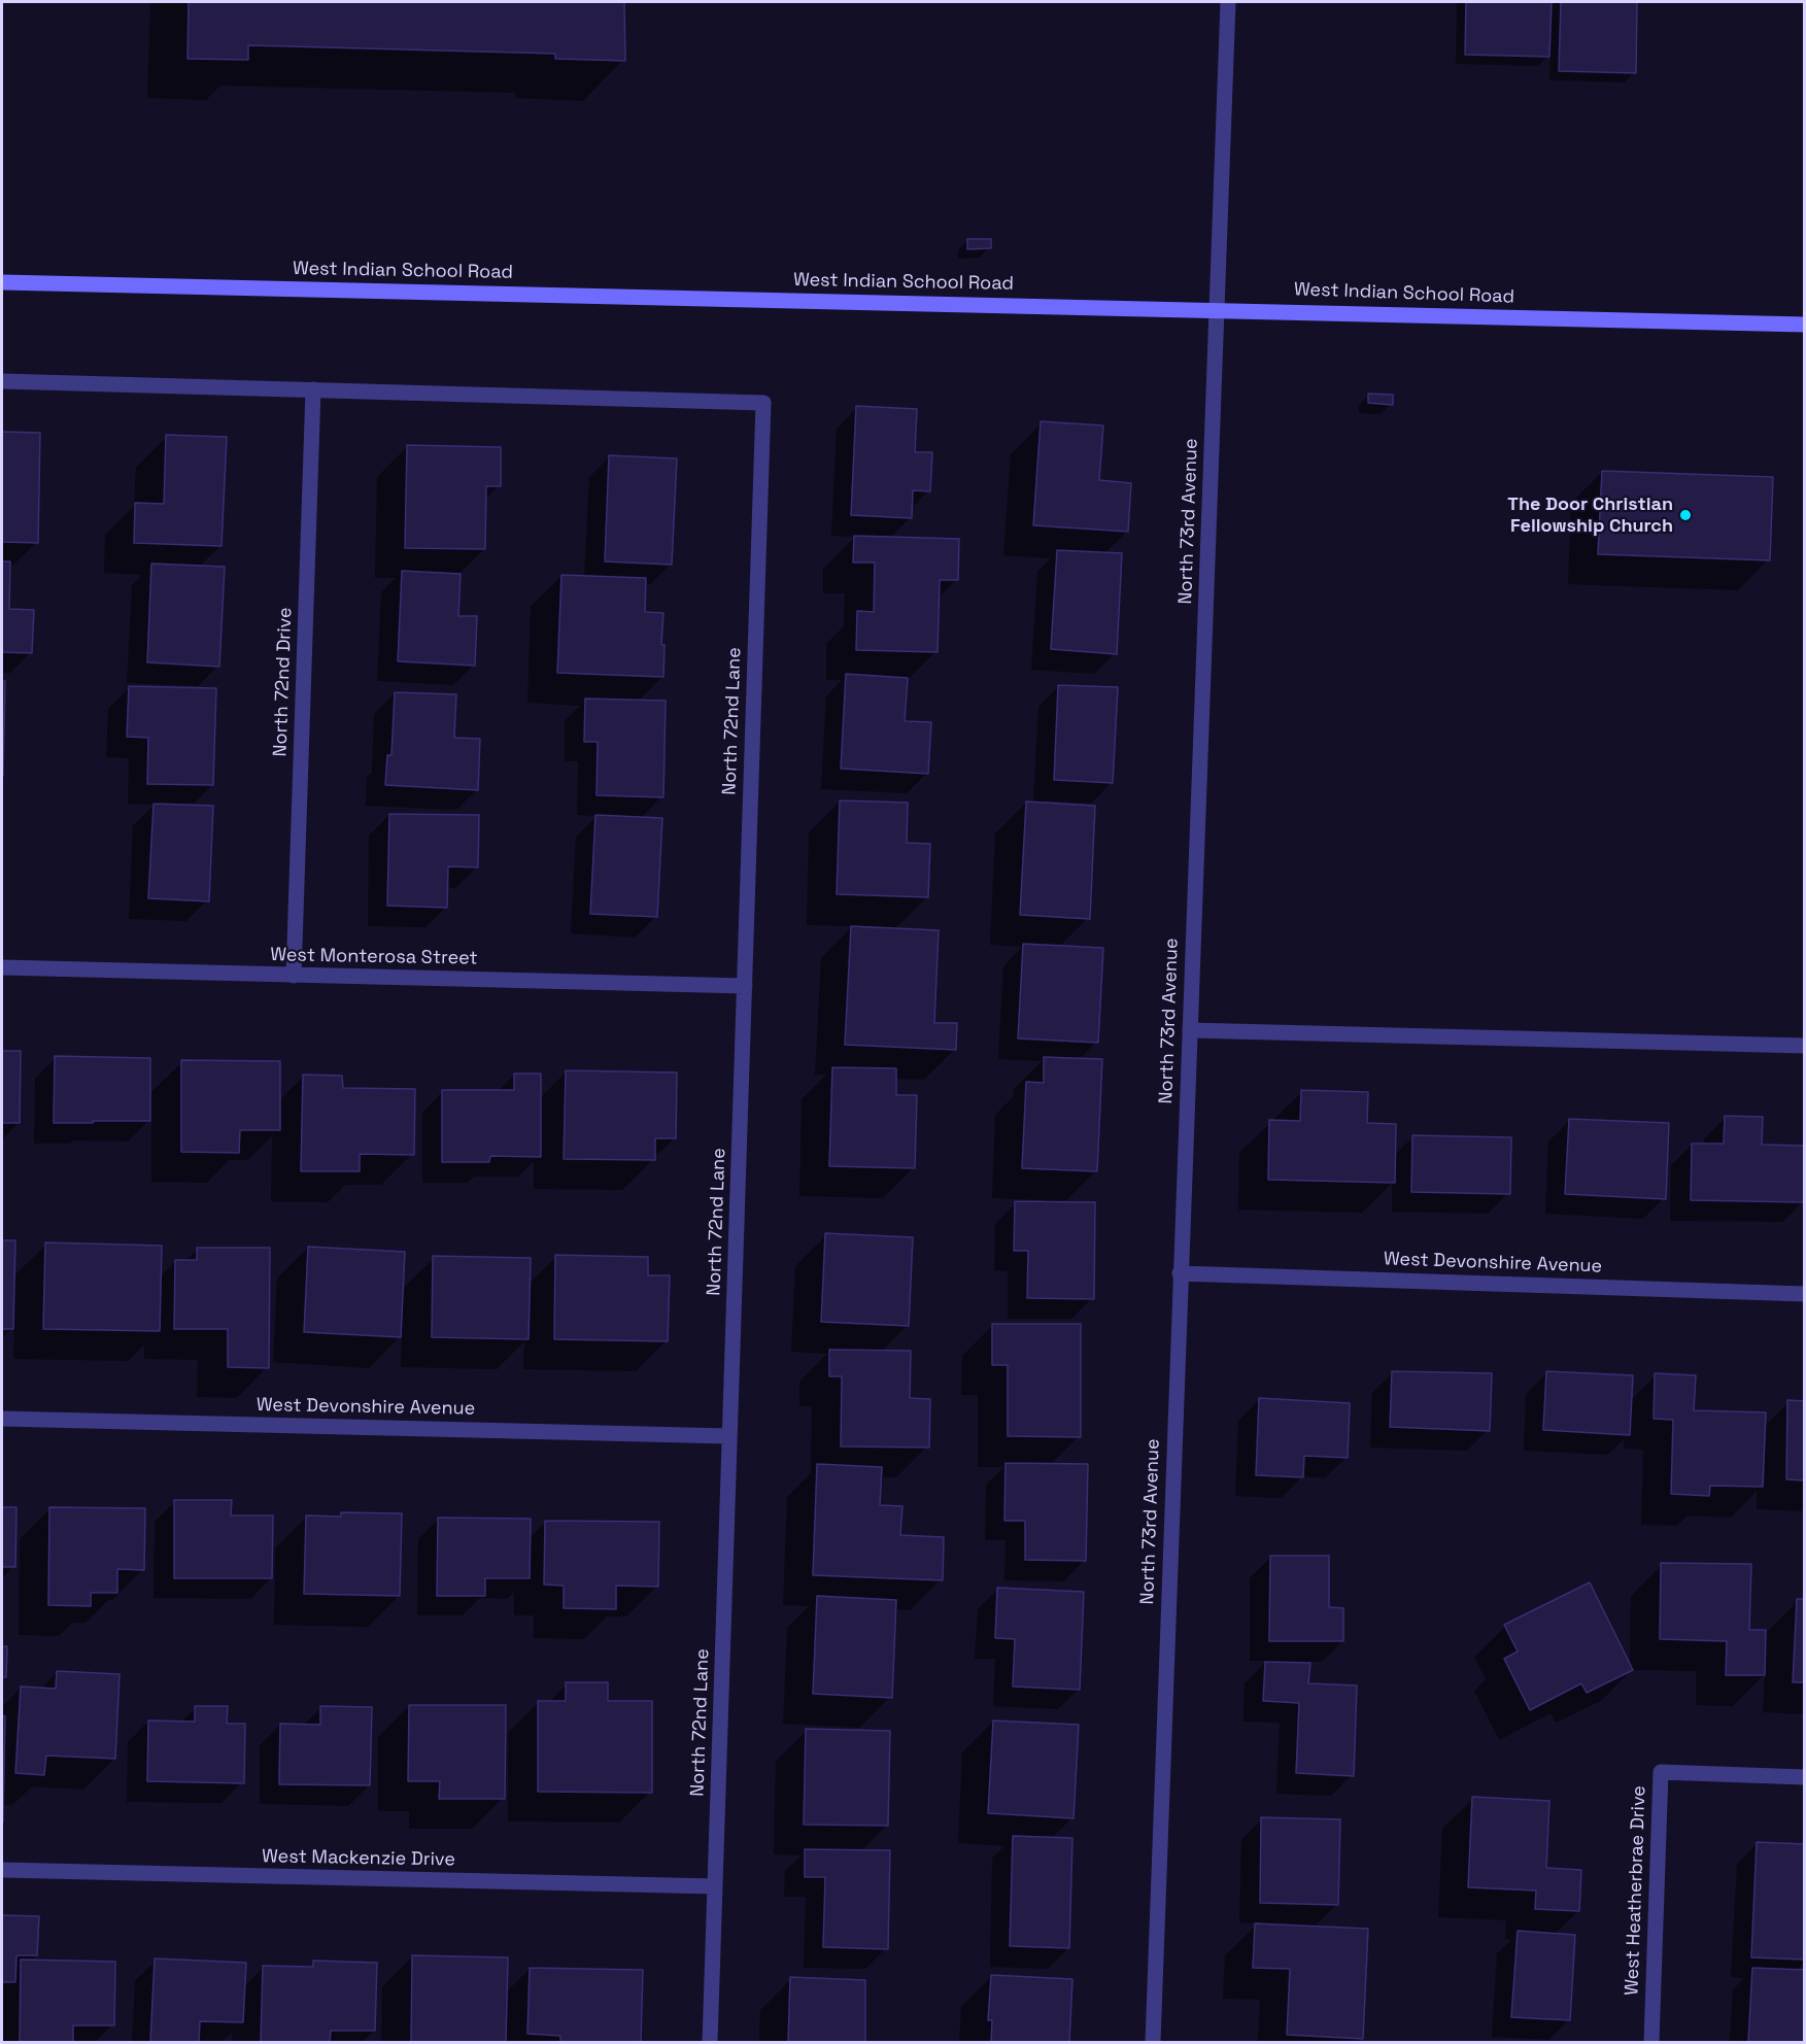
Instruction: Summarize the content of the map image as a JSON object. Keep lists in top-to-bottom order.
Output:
{
  "streets": {
    "main road": ["West Indian School Road"],
    "street": [
      "North 73rd Avenue",
      "North 72nd Drive",
      "North 72nd Lane",
      "West Monterosa Street",
      "West Devonshire Avenue",
      "West Mackenzie Drive",
      "West Heatherbrae Drive"
    ]
  },
  "crossings": [
    ["West Indian School Road", "North 73rd Avenue"],
    ["North 73rd Avenue", "West Devonshire Avenue"],
    ["North 72nd Drive", "North 72nd Lane"],
    ["North 72nd Drive", "West Monterosa Street"],
    ["North 72nd Lane", "West Monterosa Street"],
    ["North 72nd Lane", "West Devonshire Avenue"],
    ["North 72nd Lane", "West Mackenzie Drive"]
  ],
  "places": ["The Door Christian Fellowship Church"]
}
